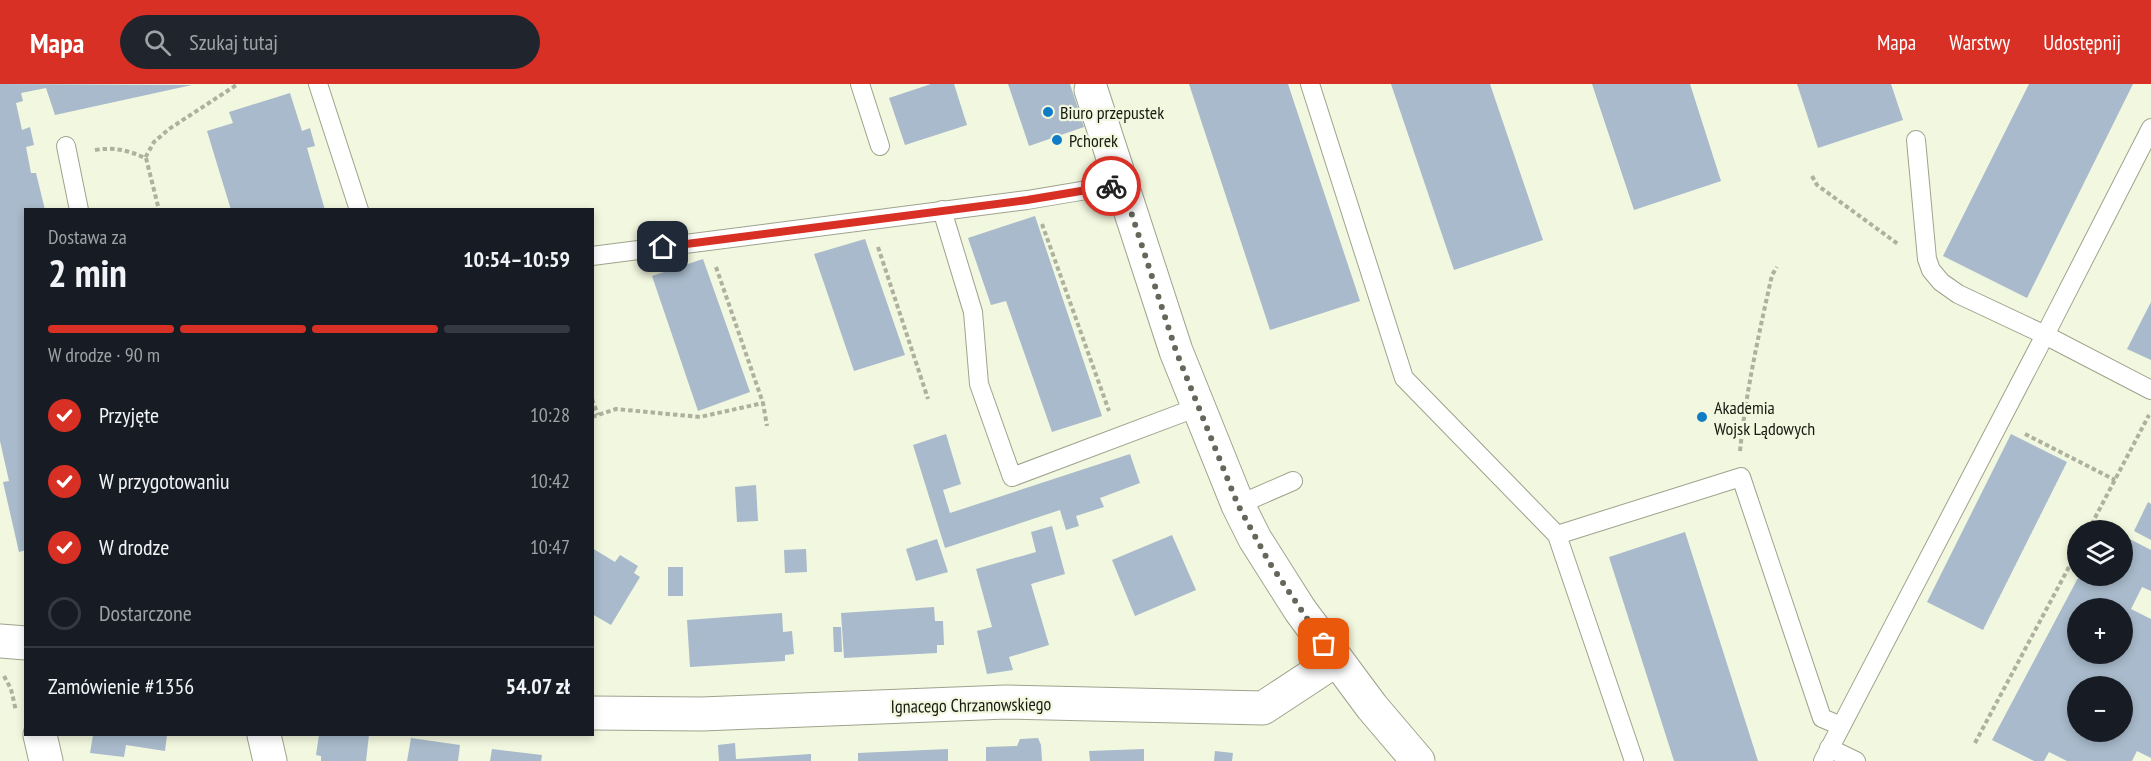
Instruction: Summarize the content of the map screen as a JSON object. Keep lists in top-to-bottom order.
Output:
{
  "streets": {
    "street": ["Ignacego Chrzanowskiego"]
  },
  "places": ["Biuro przepustek", "Pchorek", "Akademia Wojsk Lądowych"],
  "page": {
    "header": "Mapa",
    "search": "Szukaj tutaj",
    "nav": ["Mapa", "Warstwy", "Udostępnij"],
    "heading": ["2 min", "Dostawa za", "10:54–10:59"],
    "panel": ["Zamówienie #1356", "54.07 zł"],
    "bar": "W drodze · 90 m",
    "list": [
      ["Przyjęte", "10:28"],
      ["W przygotowaniu", "10:42"],
      ["W drodze", "10:47"],
      "Dostarczone"
    ],
    "map_buttons": ["+", "−"]
  }
}
